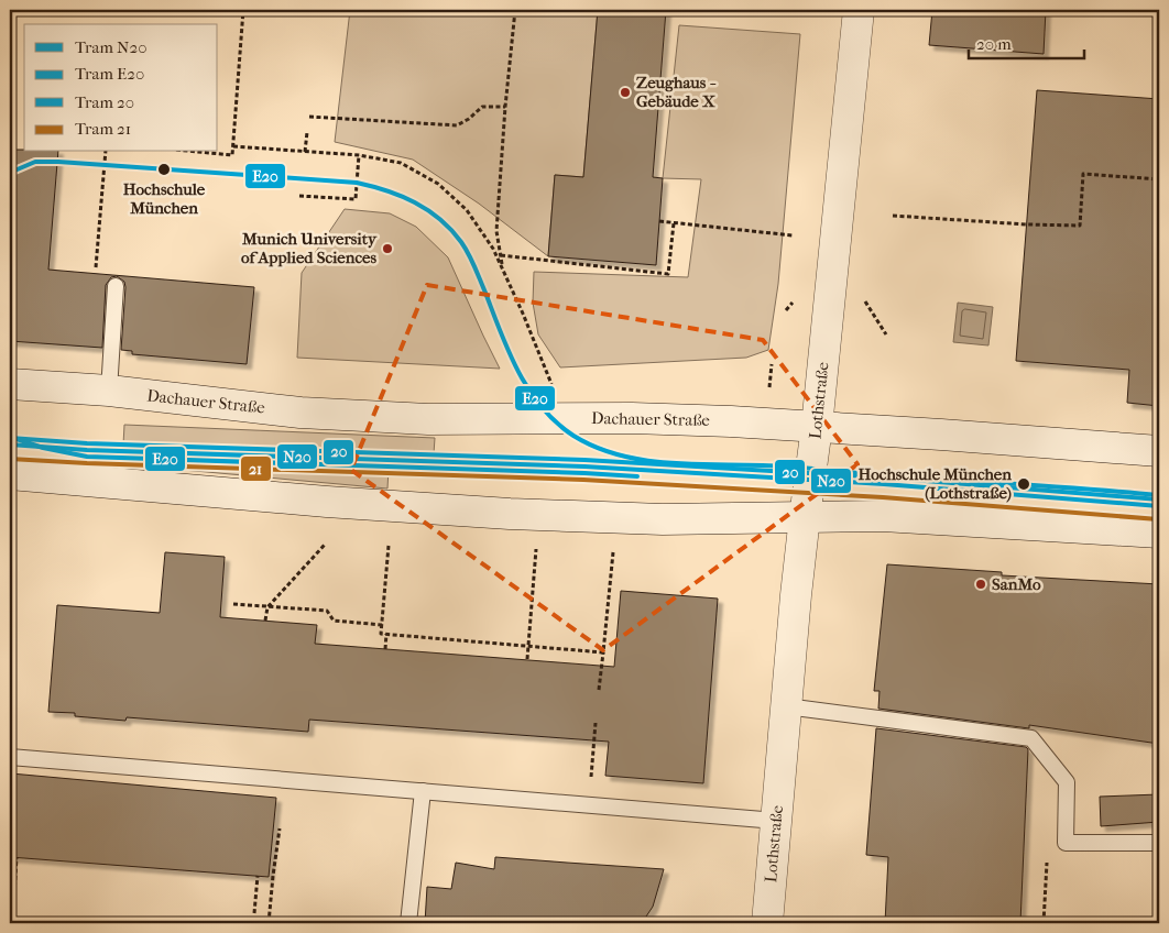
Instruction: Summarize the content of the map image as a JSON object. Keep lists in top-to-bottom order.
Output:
{
  "streets": {
    "main road": ["Lothstraße", "Dachauer Straße"]
  },
  "crossings": [
    ["Lothstraße", "Dachauer Straße"]
  ],
  "places": [
    "Zeughaus - Gebäude X",
    "Hochschule München",
    "Munich University of Applied Sciences",
    "Hochschule München (Lothstraße)",
    "SanMo"
  ],
  "lines": [
    "tram line E20",
    "tram line 20",
    "tram line N20",
    "tram line 21"
  ],
  "legend": [
    "Tram N20",
    "Tram E20",
    "Tram 20",
    "Tram 21"
  ],
  "scale_bar": "20 m"
}
